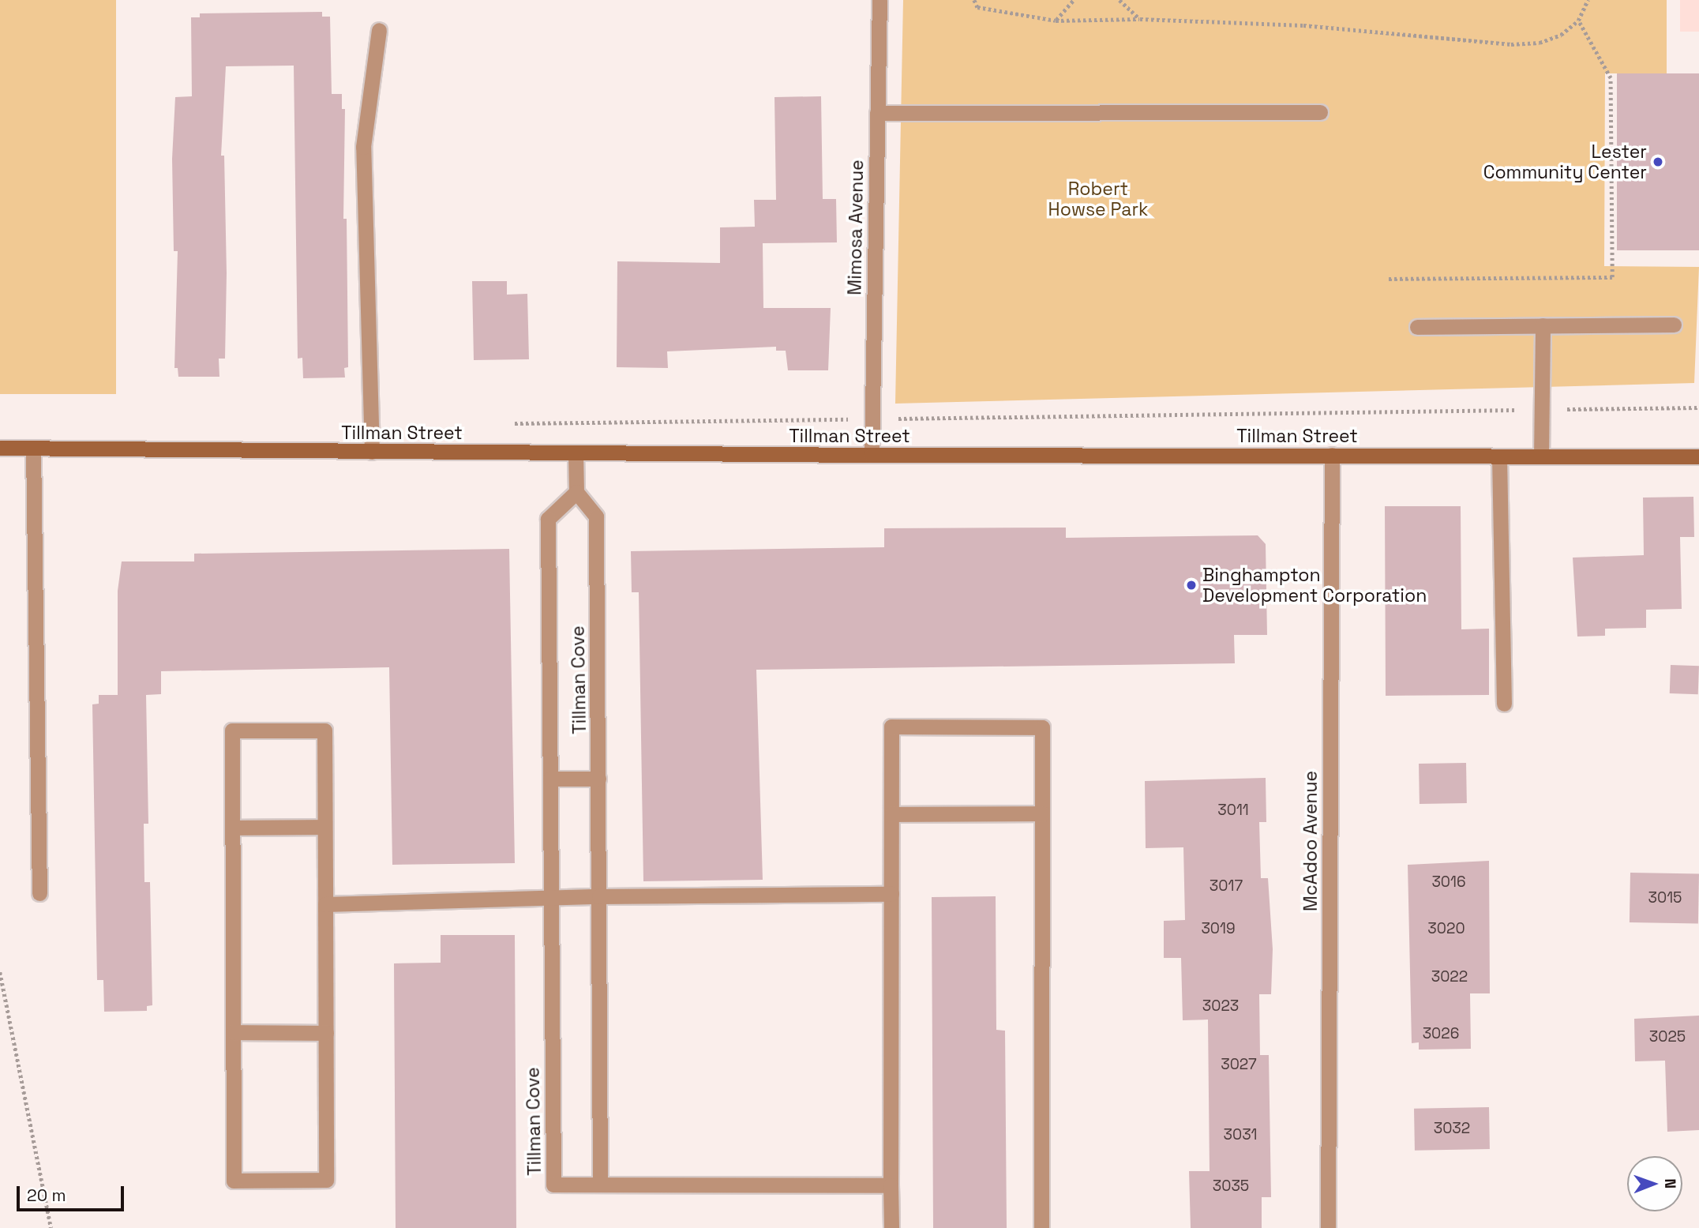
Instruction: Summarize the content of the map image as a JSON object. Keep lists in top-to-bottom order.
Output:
{
  "streets": {
    "main road": ["Tillman Street"],
    "street": ["Mimosa Avenue", "Tillman Cove", "McAdoo Avenue"]
  },
  "crossings": [
    ["Mimosa Avenue", "Tillman Street"],
    ["Tillman Street", "McAdoo Avenue"]
  ],
  "parks": ["Robert Howse Park"],
  "places": ["Lester Community Center", "Binghampton Development Corporation"],
  "house_numbers": [
    "3011",
    "3016",
    "3017",
    "3015",
    "3019",
    "3020",
    "3022",
    "3023",
    "3026",
    "3025",
    "3027",
    "3032",
    "3031",
    "3035"
  ],
  "scale_bar": "20 m",
  "north": "right"
}
